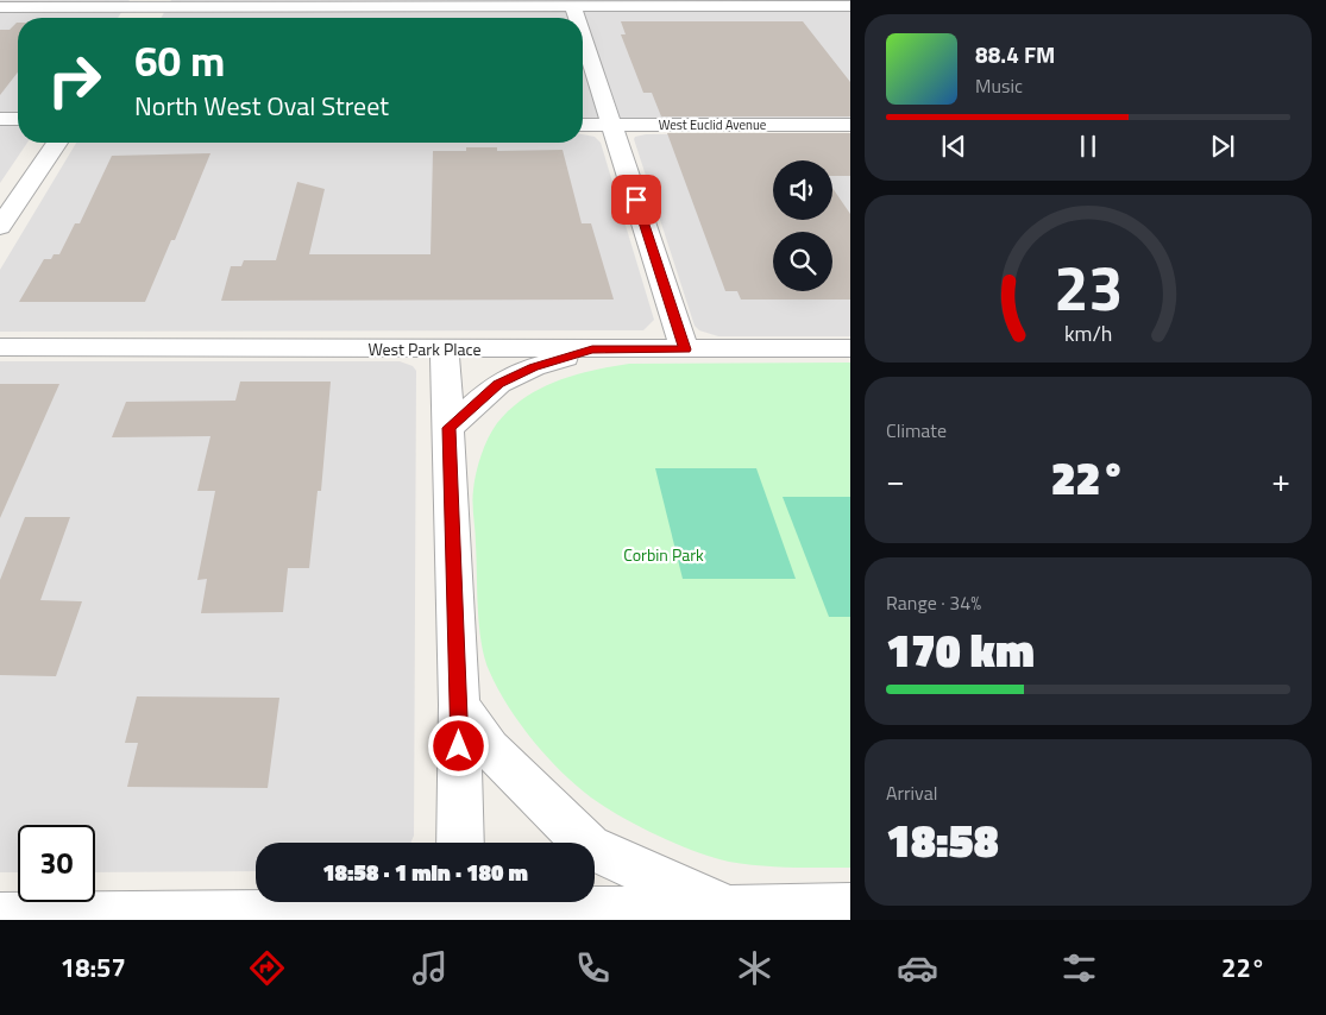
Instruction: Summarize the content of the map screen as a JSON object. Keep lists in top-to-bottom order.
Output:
{
  "streets": {
    "street": ["West Euclid Avenue", "West Park Place"]
  },
  "parks": ["Corbin Park"],
  "page": {
    "turn": ["60 m", "North West Oval Street"],
    "song": ["88.4 FM", "Music"],
    "tile": [
      "Climate",
      ["Range · 34%", "170 km"],
      ["Arrival", "18:58"]
    ],
    "heat": ["−", "22°", "+"],
    "limit": "30",
    "trip": "18:58 · 1 min · 180 m",
    "tabs": ["18:57", "22°"],
    "gauge": ["23", "km/h"]
  }
}
